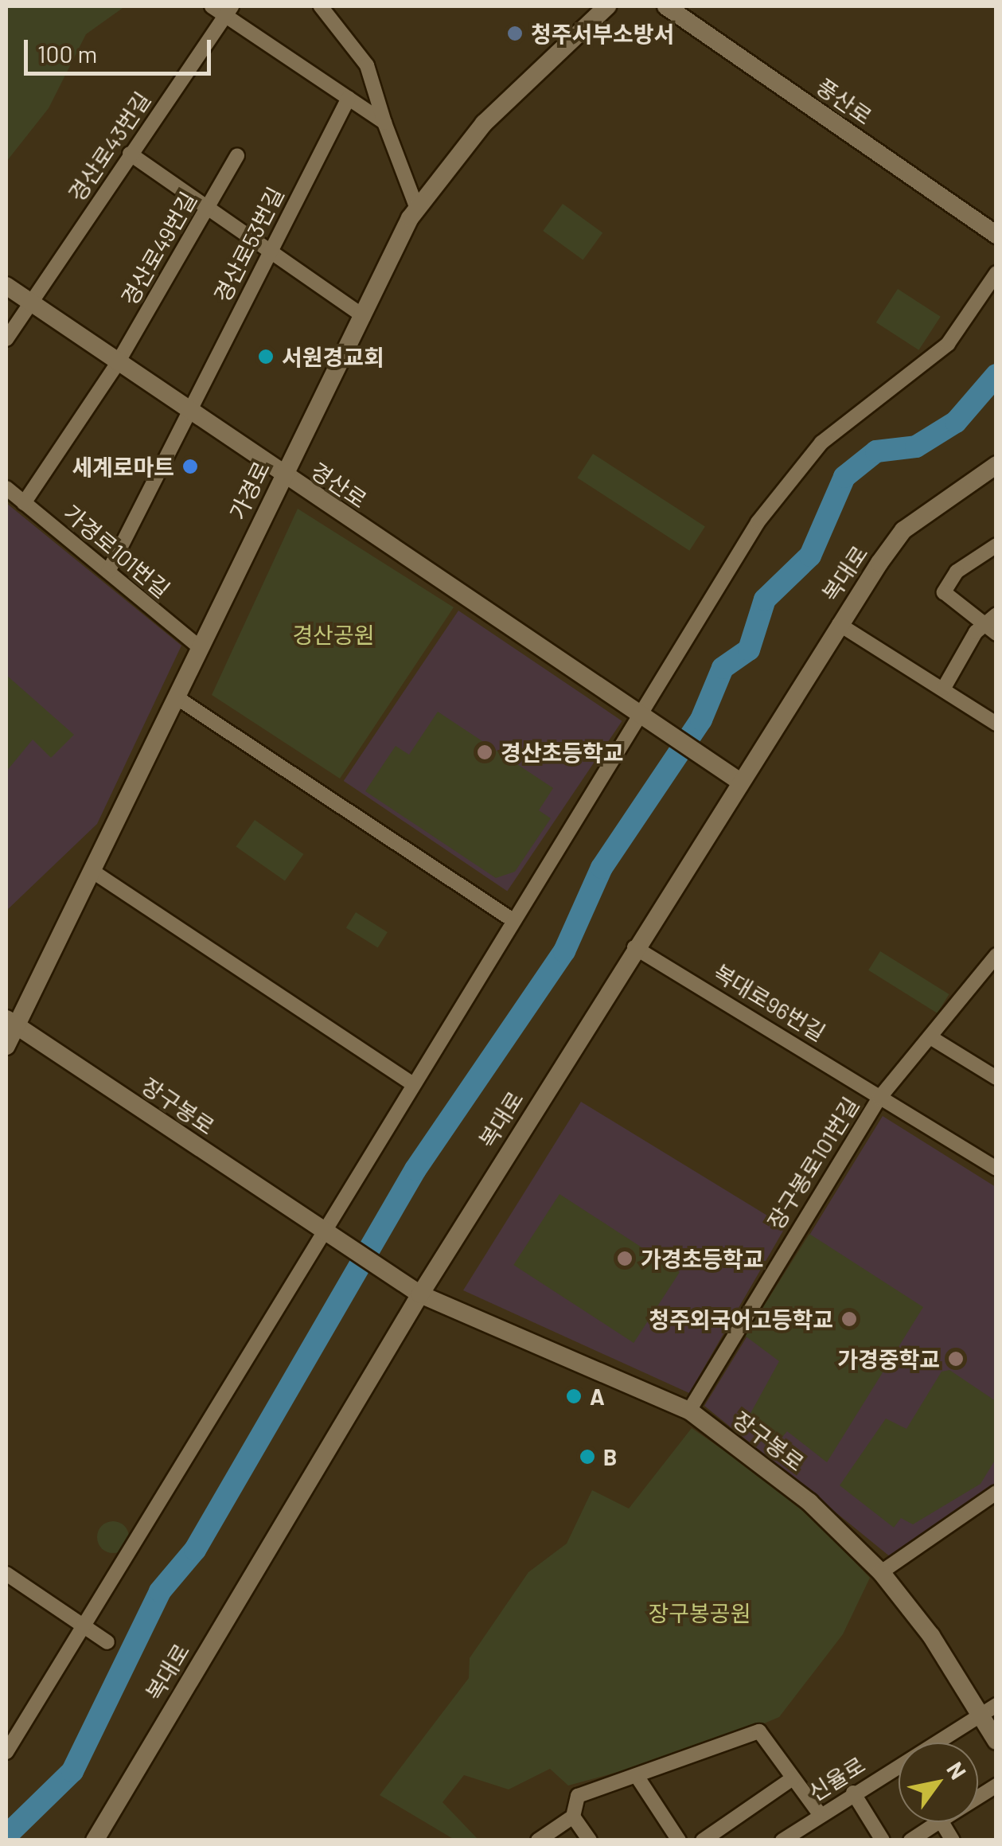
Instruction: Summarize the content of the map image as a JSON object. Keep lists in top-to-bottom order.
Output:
{
  "streets": {
    "street": [
      "풍산로",
      "경산로43번길",
      "경산로53번길",
      "경산로49번길",
      "경산로",
      "가경로",
      "가경로101번길",
      "복대로",
      "복대로96번길",
      "장구봉로",
      "장구봉로101번길",
      "신율로"
    ]
  },
  "crossings": [
    ["경산로43번길", "경산로"],
    ["경산로53번길", "경산로"],
    ["경산로53번길", "가경로101번길"],
    ["경산로49번길", "경산로"],
    ["경산로49번길", "가경로101번길"],
    ["경산로", "가경로"],
    ["경산로", "복대로"],
    ["가경로", "가경로101번길"],
    ["가경로", "장구봉로"],
    ["복대로", "복대로96번길"],
    ["복대로", "장구봉로"],
    ["복대로96번길", "장구봉로101번길"],
    ["장구봉로", "장구봉로101번길"],
    ["장구봉로", "신율로"]
  ],
  "parks": ["경산공원", "장구봉공원"],
  "places": [
    "청주서부소방서",
    "서원경교회",
    "세계로마트",
    "경산초등학교",
    "가경초등학교",
    "청주외국어고등학교",
    "가경중학교",
    "A",
    "B"
  ],
  "scale_bar": "100 m",
  "north": "top right"
}
